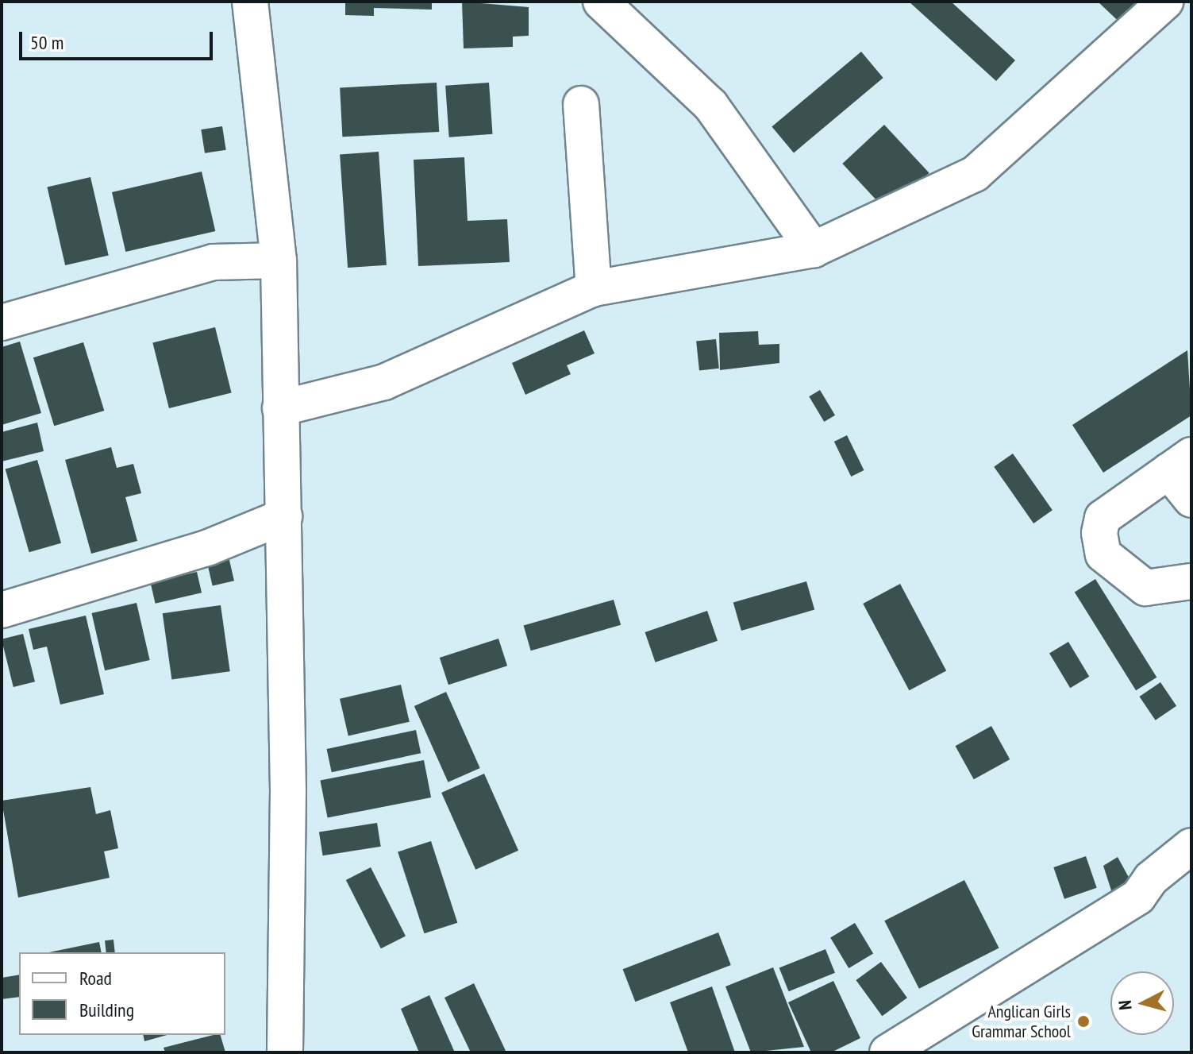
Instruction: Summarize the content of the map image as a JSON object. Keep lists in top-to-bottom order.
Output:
{
  "places": ["Anglican Girls Grammar School"],
  "legend": ["Road", "Building"],
  "scale_bar": "50 m",
  "north": "left"
}
